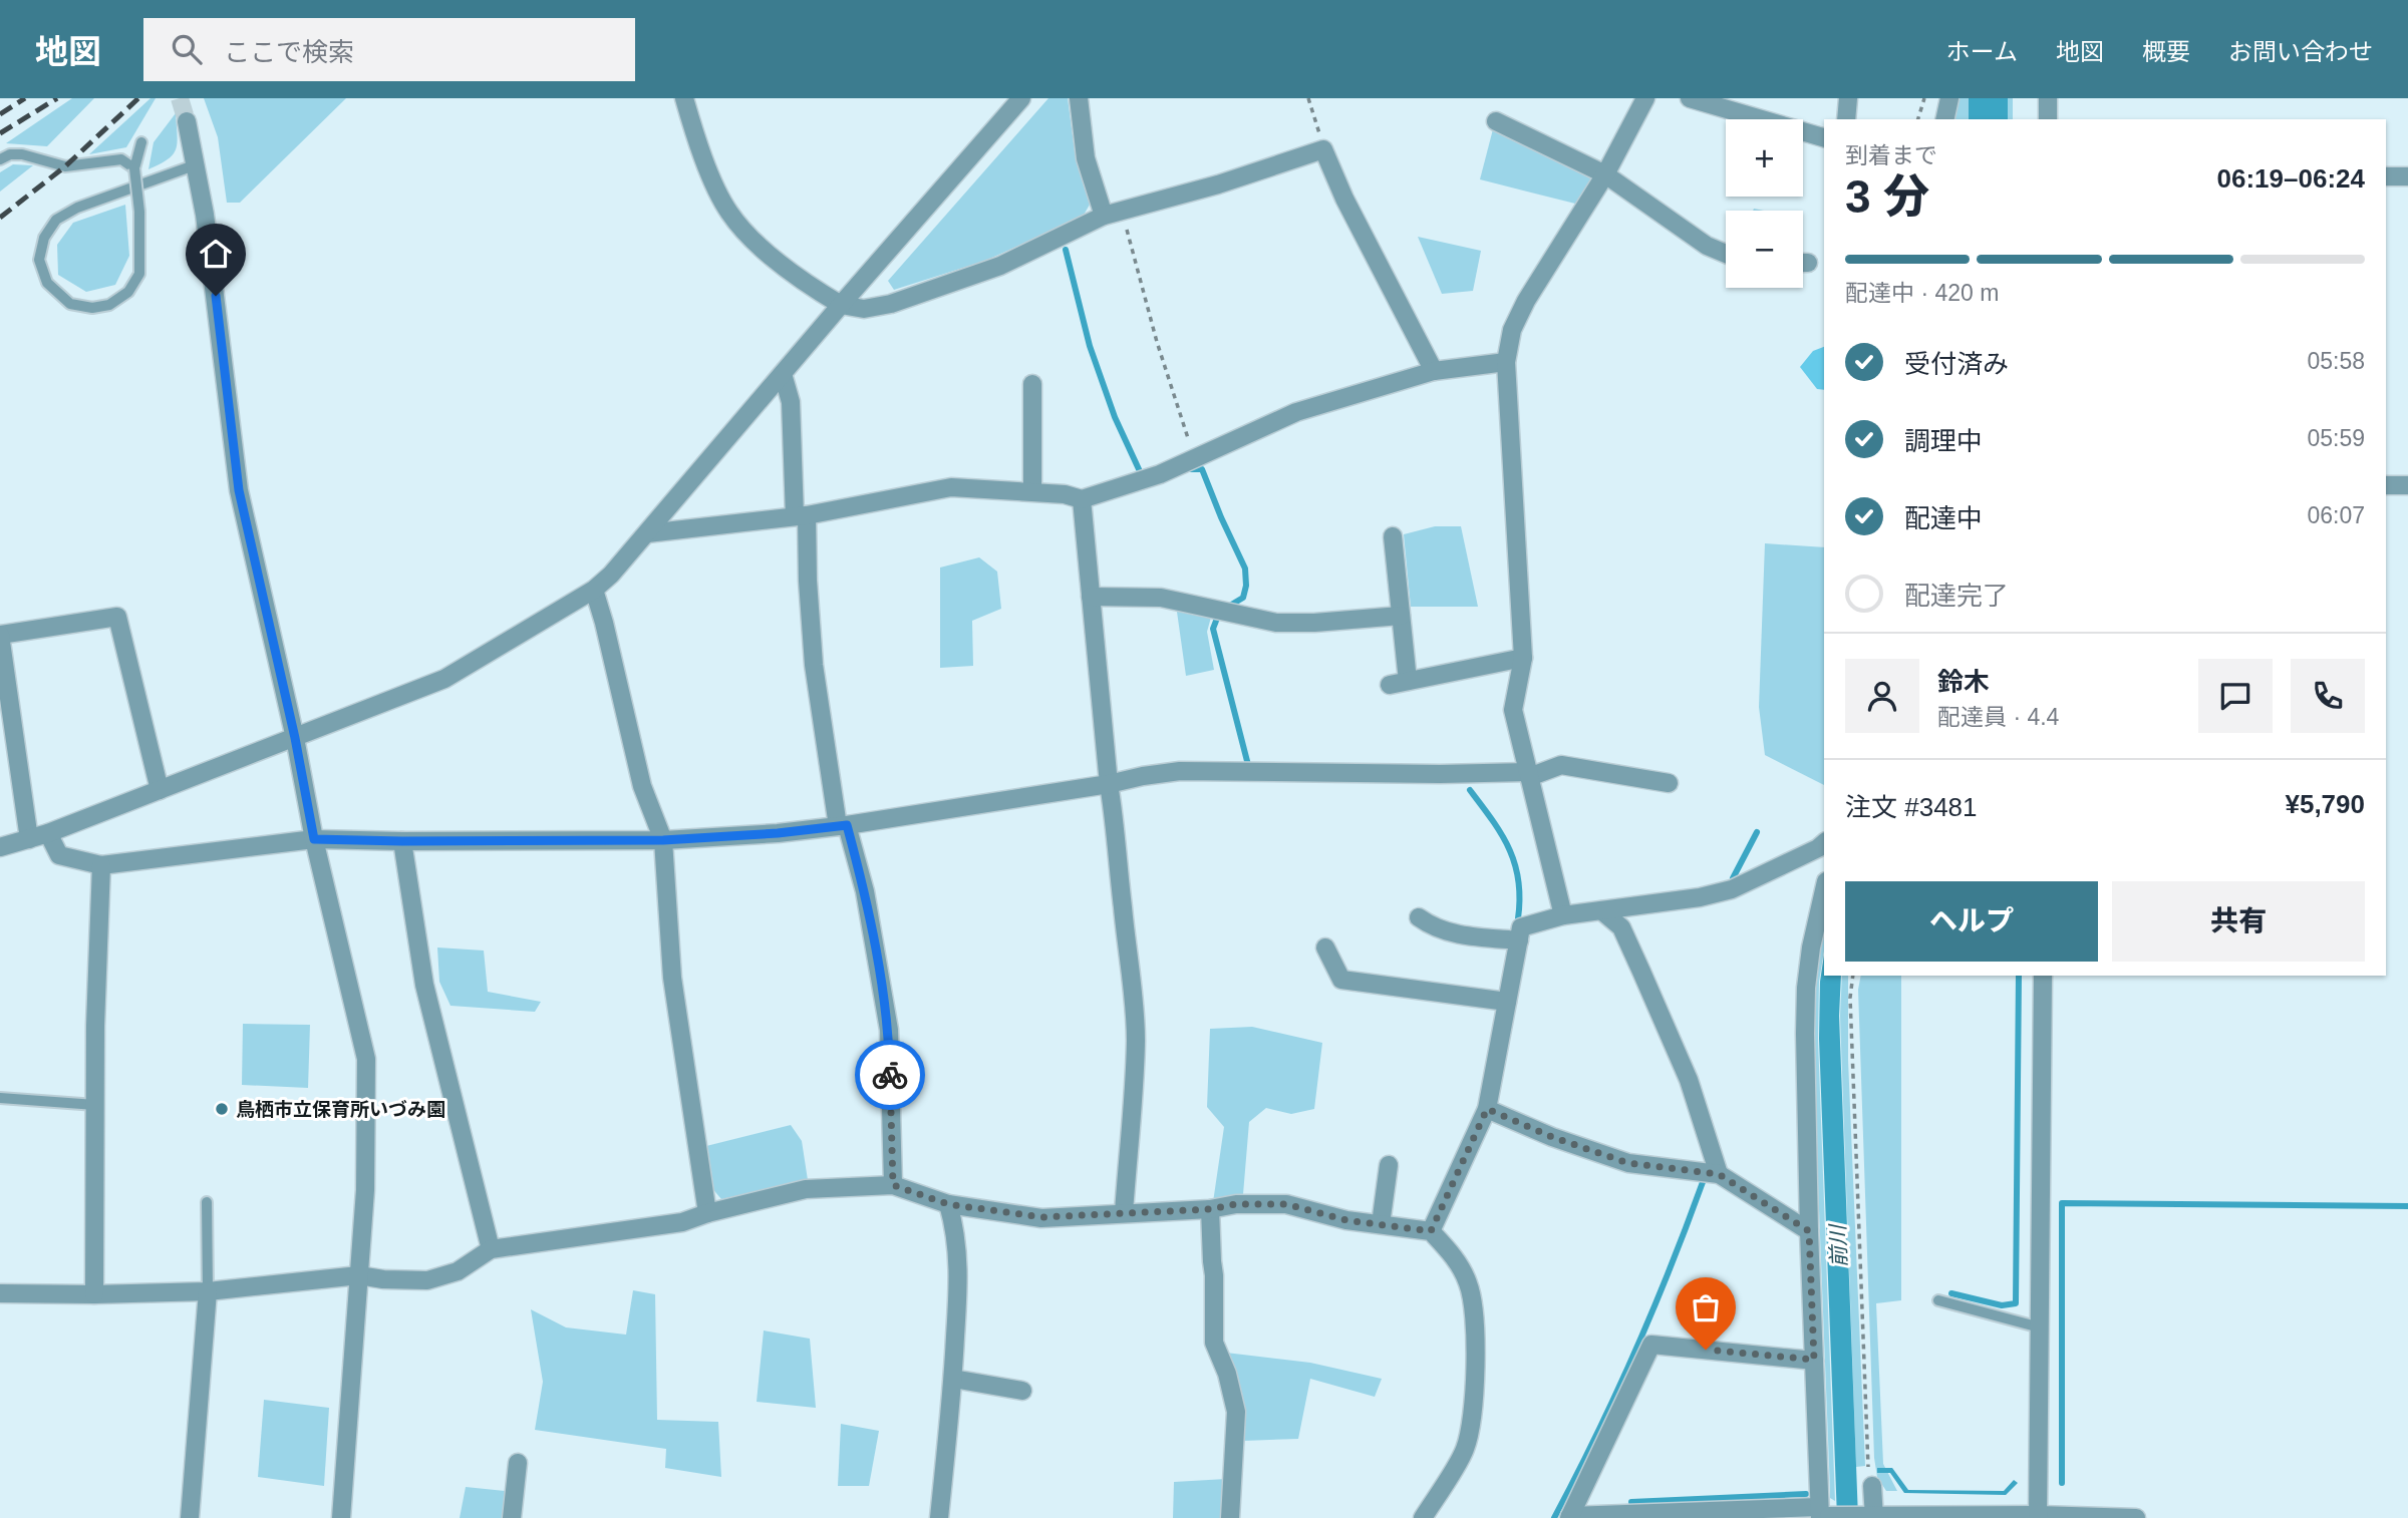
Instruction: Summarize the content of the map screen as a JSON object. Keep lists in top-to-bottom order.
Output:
{
  "water": ["前川"],
  "places": ["鳥栖市立保育所いづみ園"],
  "page": {
    "header": "地図",
    "search": "ここで検索",
    "nav": [
      "ホーム",
      "地図",
      "概要",
      "お問い合わせ"
    ],
    "map_buttons": ["+", "−"],
    "heading": ["3 分", "到着まで", "06:19–06:24"],
    "panel": [
      "鈴木",
      "配達員 · 4.4",
      "注文 #3481",
      "¥5,790"
    ],
    "bar": "配達中 · 420 m",
    "list": [
      ["受付済み", "05:58"],
      ["調理中", "05:59"],
      ["配達中", "06:07"],
      "配達完了"
    ],
    "buttons": ["ヘルプ", "共有"]
  }
}
